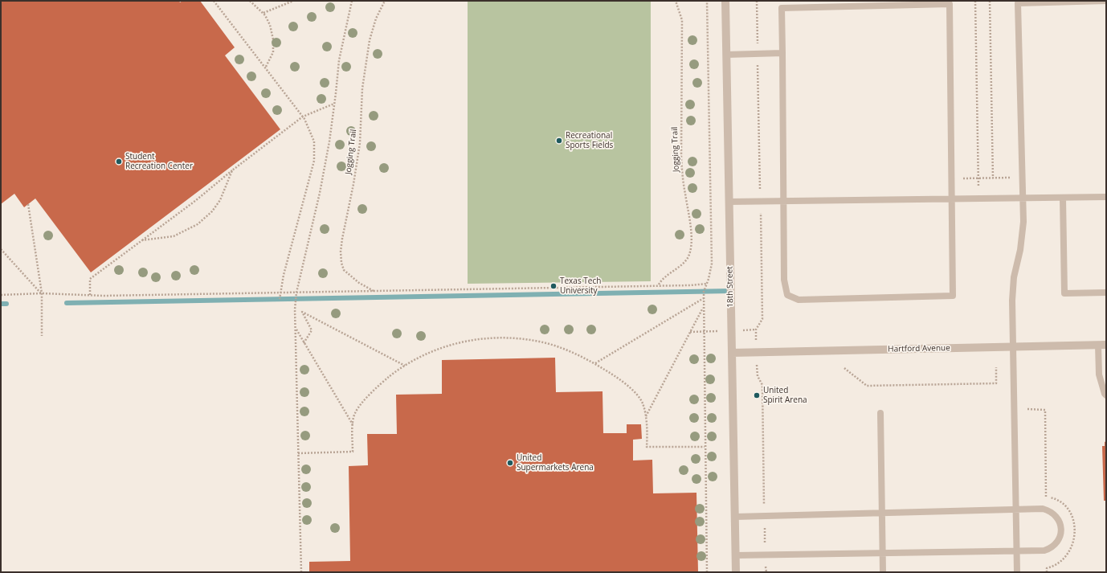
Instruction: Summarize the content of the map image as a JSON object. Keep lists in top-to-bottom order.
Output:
{
  "streets": {
    "street": ["18th Street", "Hartford Avenue"],
    "path": ["Jogging Trail"]
  },
  "crossings": [
    ["18th Street", "Hartford Avenue"]
  ],
  "places": [
    "Recreational Sports Fields",
    "Student Recreation Center",
    "Texas Tech University",
    "United Spirit Arena",
    "United Supermarkets Arena"
  ]
}
